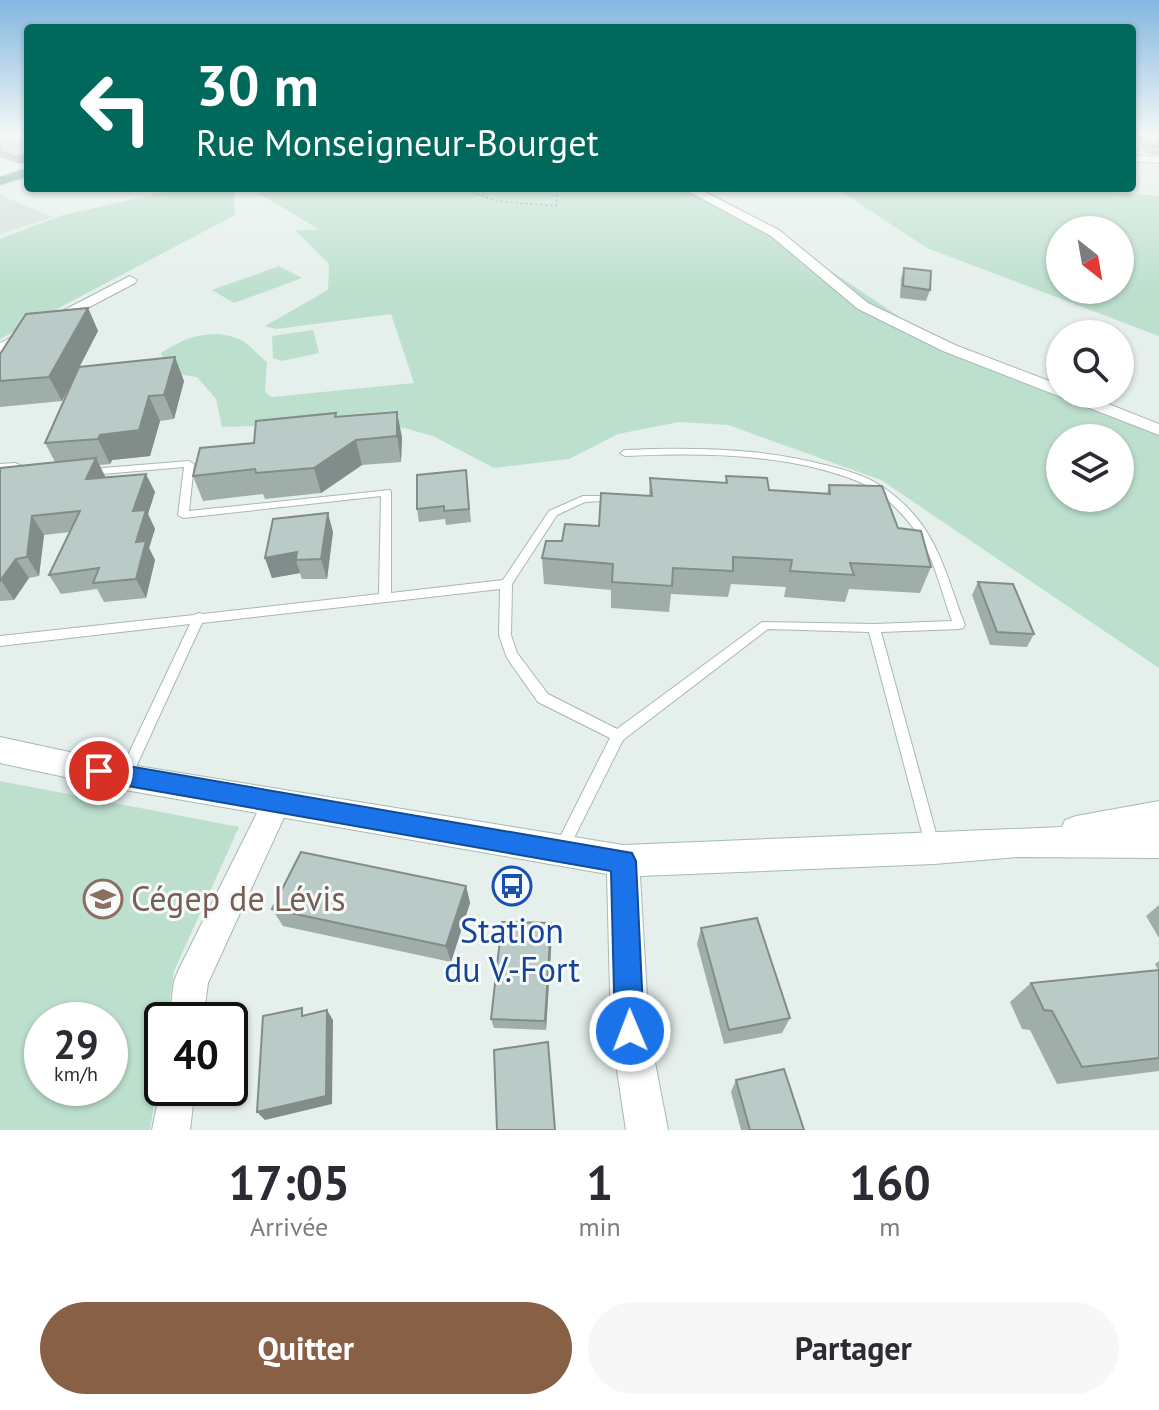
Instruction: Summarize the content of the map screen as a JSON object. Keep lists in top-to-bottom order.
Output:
{
  "places": {
    "bus stop": ["Station du V.-Fort"],
    "school or university": ["Cégep de Lévis"]
  },
  "north": "bottom right",
  "page": {
    "turn": ["30 m", "Rue Monseigneur-Bourget"],
    "speed": "29 km/h",
    "limit": "40",
    "eta": [
      "17:05",
      "Arrivée",
      "1",
      "min",
      "160",
      "m"
    ],
    "buttons": ["Quitter", "Partager"]
  }
}
